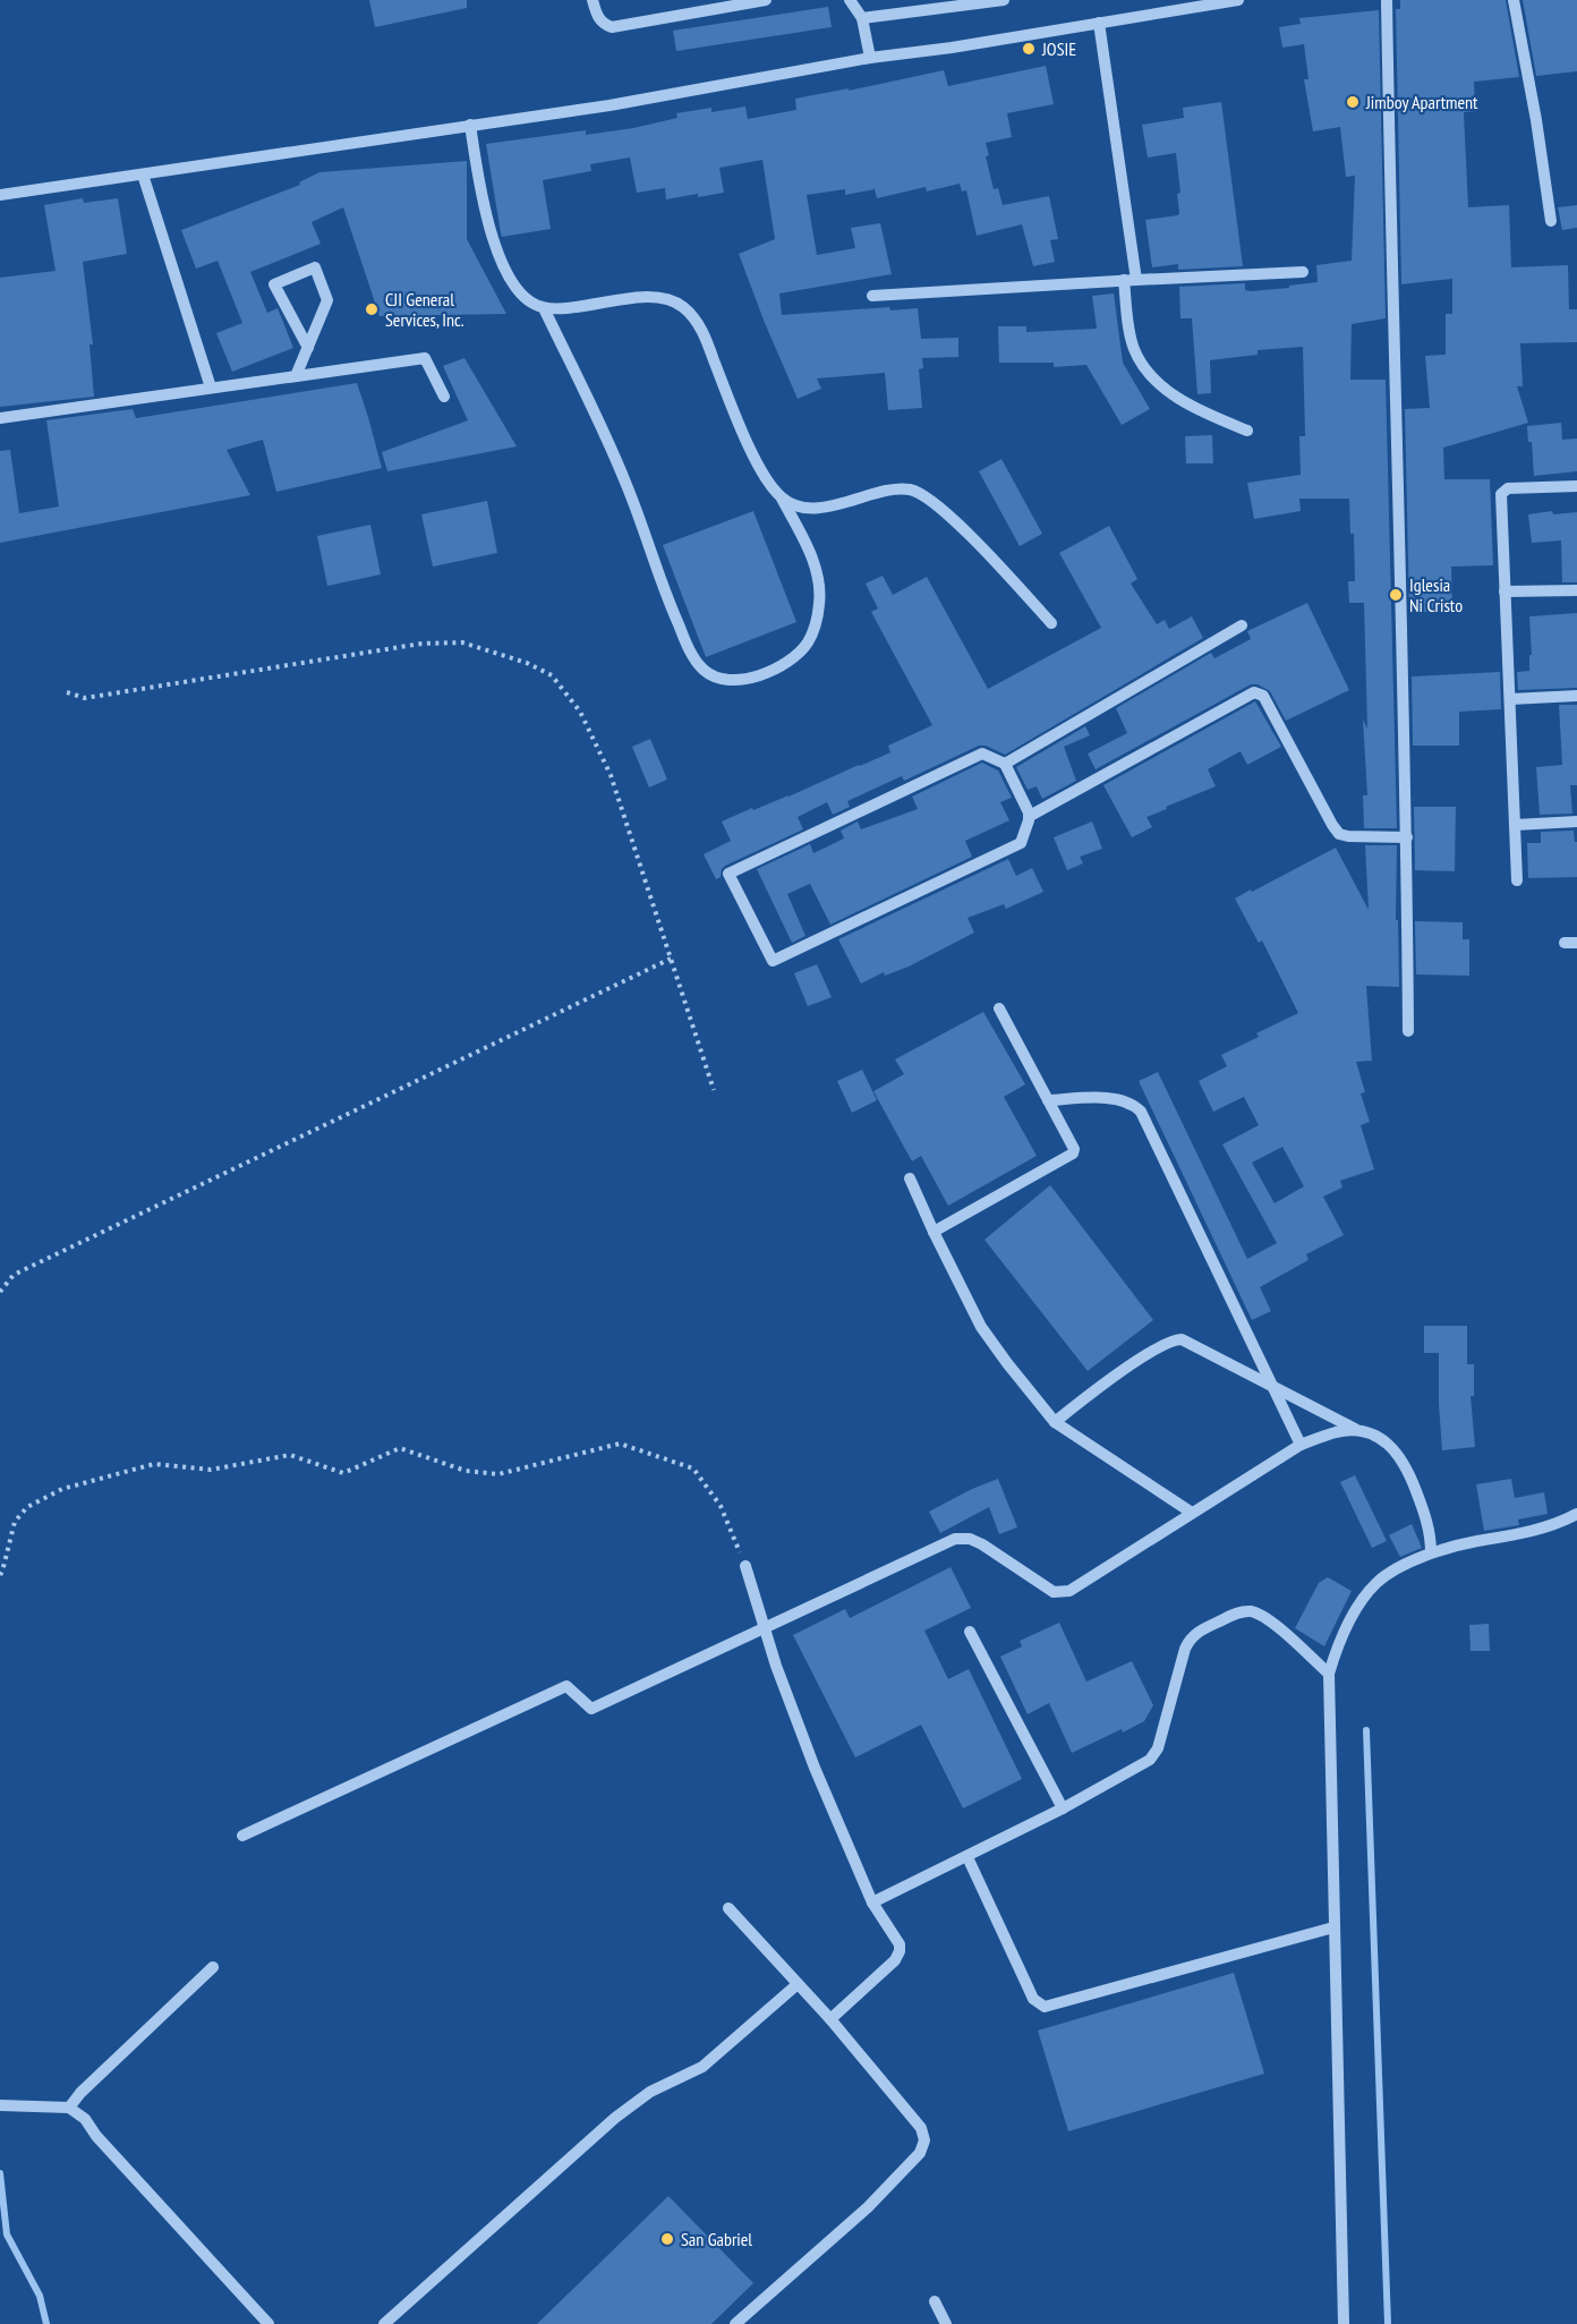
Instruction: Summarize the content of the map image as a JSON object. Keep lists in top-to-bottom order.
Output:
{
  "places": [
    "JOSIE",
    "Jimboy Apartment",
    "CJI General Services, Inc.",
    "Iglesia Ni Cristo",
    "San Gabriel"
  ]
}
